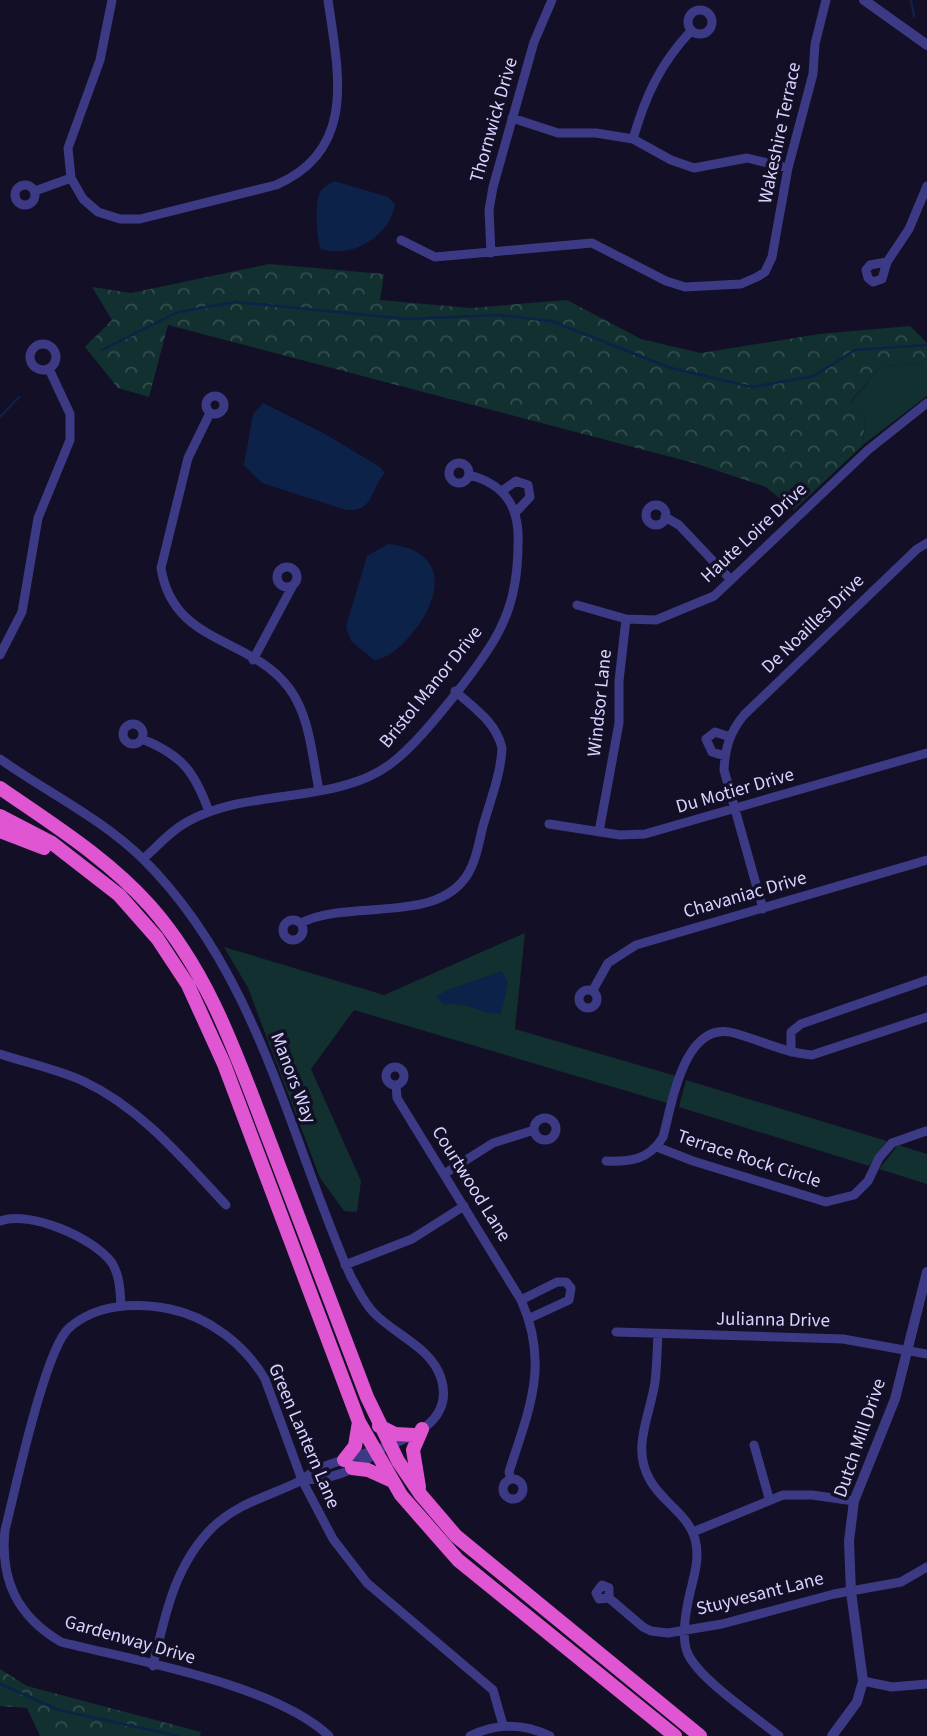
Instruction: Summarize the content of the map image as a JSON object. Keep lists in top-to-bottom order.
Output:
{
  "streets": {
    "street": [
      "Thornwick Drive",
      "Wakeshire Terrace",
      "Haute Loire Drive",
      "De Noailles Drive",
      "Bristol Manor Drive",
      "Windsor Lane",
      "Du Motier Drive",
      "Chavaniac Drive",
      "Manors Way",
      "Terrace Rock Circle",
      "Courtwood Lane",
      "Julianna Drive",
      "Green Lantern Lane",
      "Dutch Mill Drive",
      "Stuyvesant Lane",
      "Gardenway Drive"
    ]
  },
  "crossings": [
    ["Thornwick Drive", "Wakeshire Terrace"],
    ["Haute Loire Drive", "Windsor Lane"],
    ["De Noailles Drive", "Du Motier Drive"],
    ["De Noailles Drive", "Chavaniac Drive"],
    ["Bristol Manor Drive", "Manors Way"],
    ["Windsor Lane", "Du Motier Drive"],
    ["Julianna Drive", "Dutch Mill Drive"],
    ["Green Lantern Lane", "Gardenway Drive"],
    ["Dutch Mill Drive", "Stuyvesant Lane"]
  ]
}
